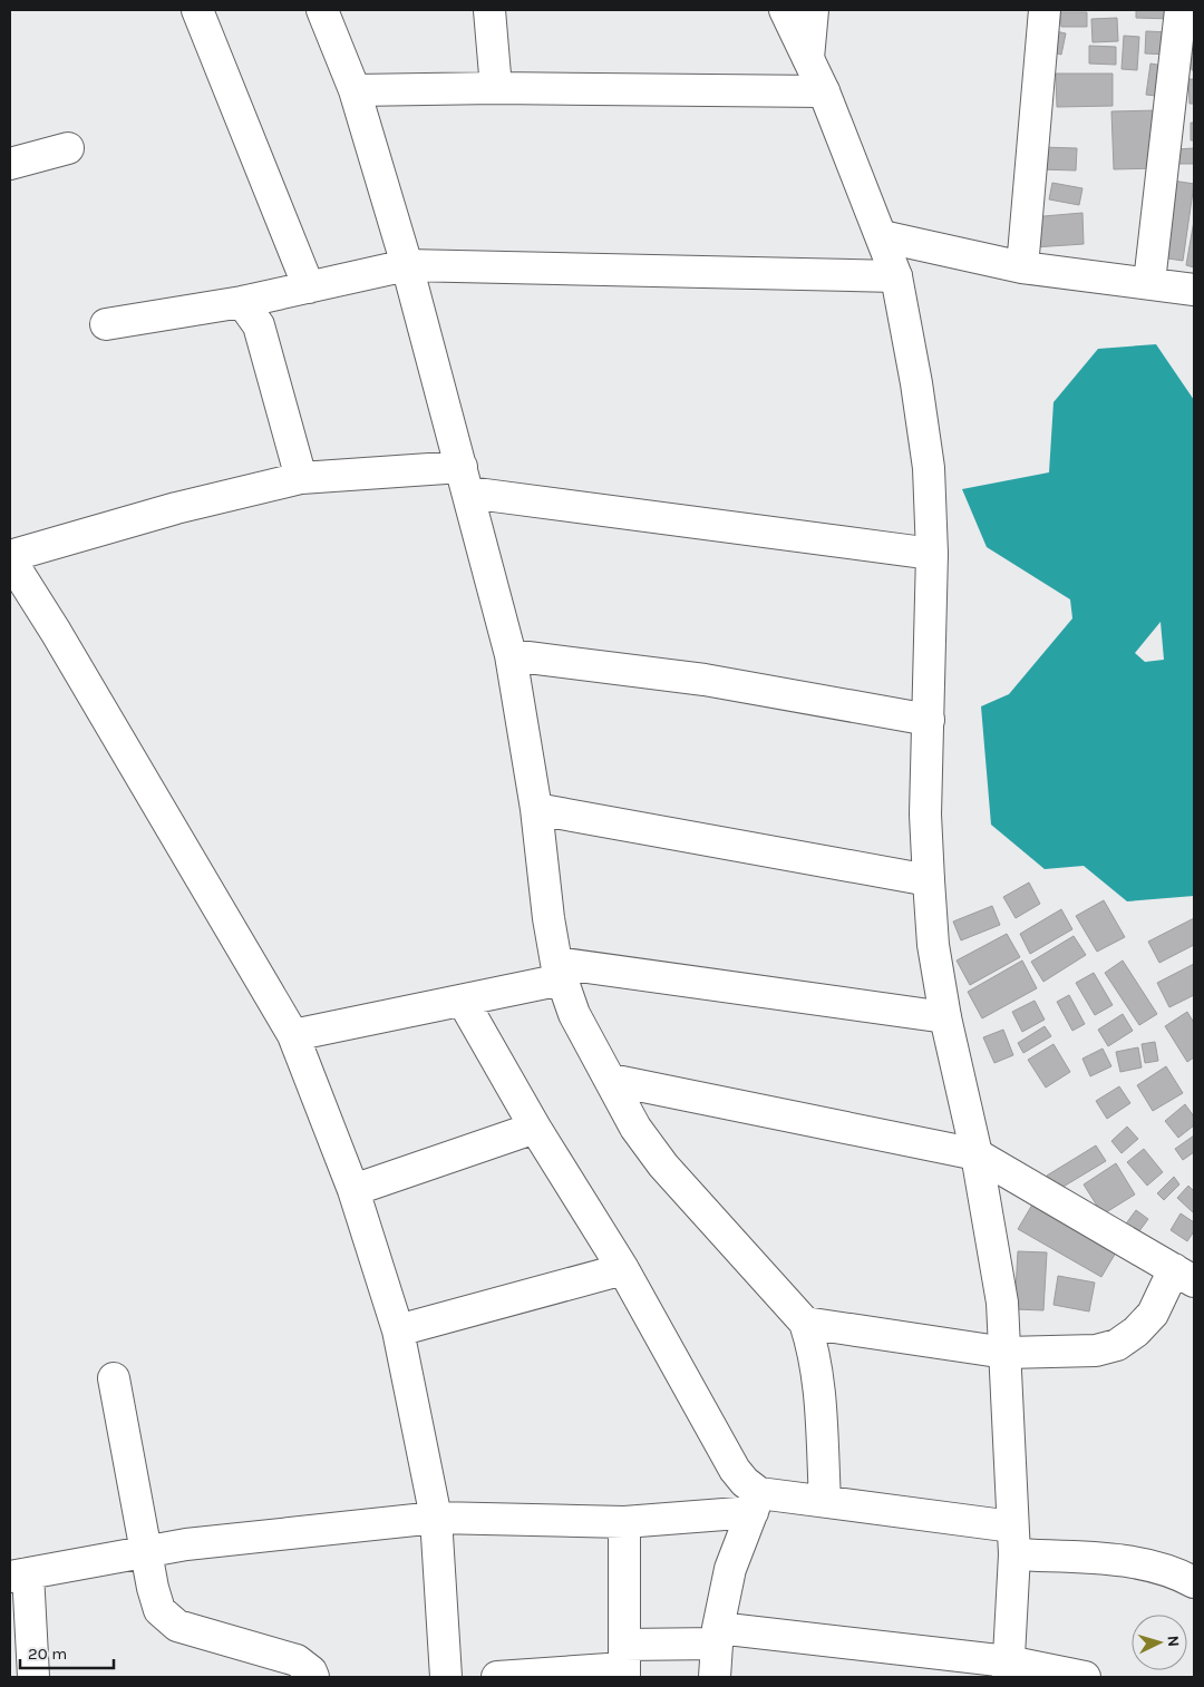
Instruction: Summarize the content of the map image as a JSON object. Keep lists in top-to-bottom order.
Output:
{
  "scale_bar": "20 m",
  "north": "right"
}
